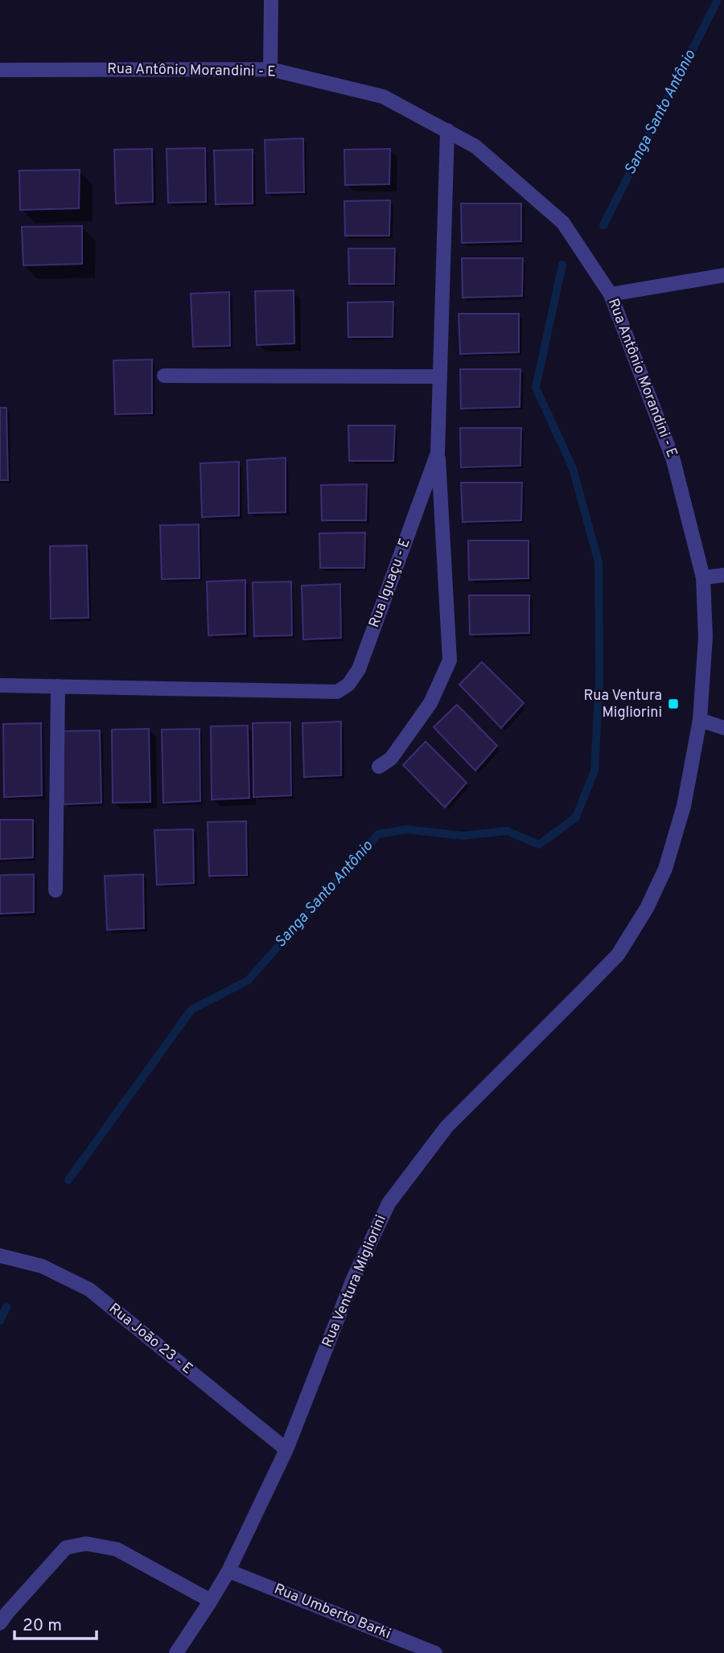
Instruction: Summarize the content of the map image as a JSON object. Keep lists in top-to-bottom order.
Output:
{
  "streets": {
    "street": [
      "Rua Antônio Morandini - E",
      "Rua Iguaçu - E",
      "Rua Ventura Migliorini",
      "Rua João 23 - E",
      "Rua Umberto Barki"
    ]
  },
  "crossings": [
    ["Rua Antônio Morandini - E", "Rua Iguaçu - E"],
    ["Rua Antônio Morandini - E", "Rua Ventura Migliorini"],
    ["Rua Ventura Migliorini", "Rua João 23 - E"],
    ["Rua Ventura Migliorini", "Rua Umberto Barki"]
  ],
  "water": ["Sanga Santo Antônio"],
  "places": {
    "transit": ["Rua Ventura Migliorini"]
  },
  "scale_bar": "20 m"
}
